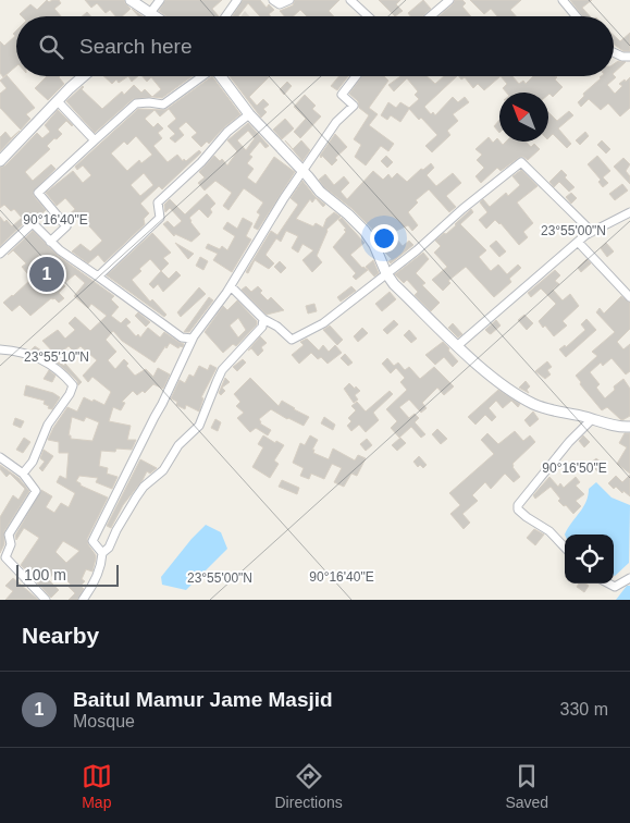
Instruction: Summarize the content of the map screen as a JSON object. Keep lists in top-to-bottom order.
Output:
{
  "scale_bar": "100 m",
  "north": "top left",
  "page": {
    "search": "Search here",
    "pins": "1",
    "scale": "100 m",
    "heading": "Nearby",
    "list": [
      {
        "mark": "1",
        "name": "Baitul Mamur Jame Masjid",
        "note": "Mosque",
        "value": "330 m"
      }
    ],
    "nav": ["Map", "Directions", "Saved"]
  },
  "coordinates": [
    "90°16'40\"E",
    "23°55'00\"N",
    "23°55'10\"N",
    "90°16'50\"E"
  ]
}
